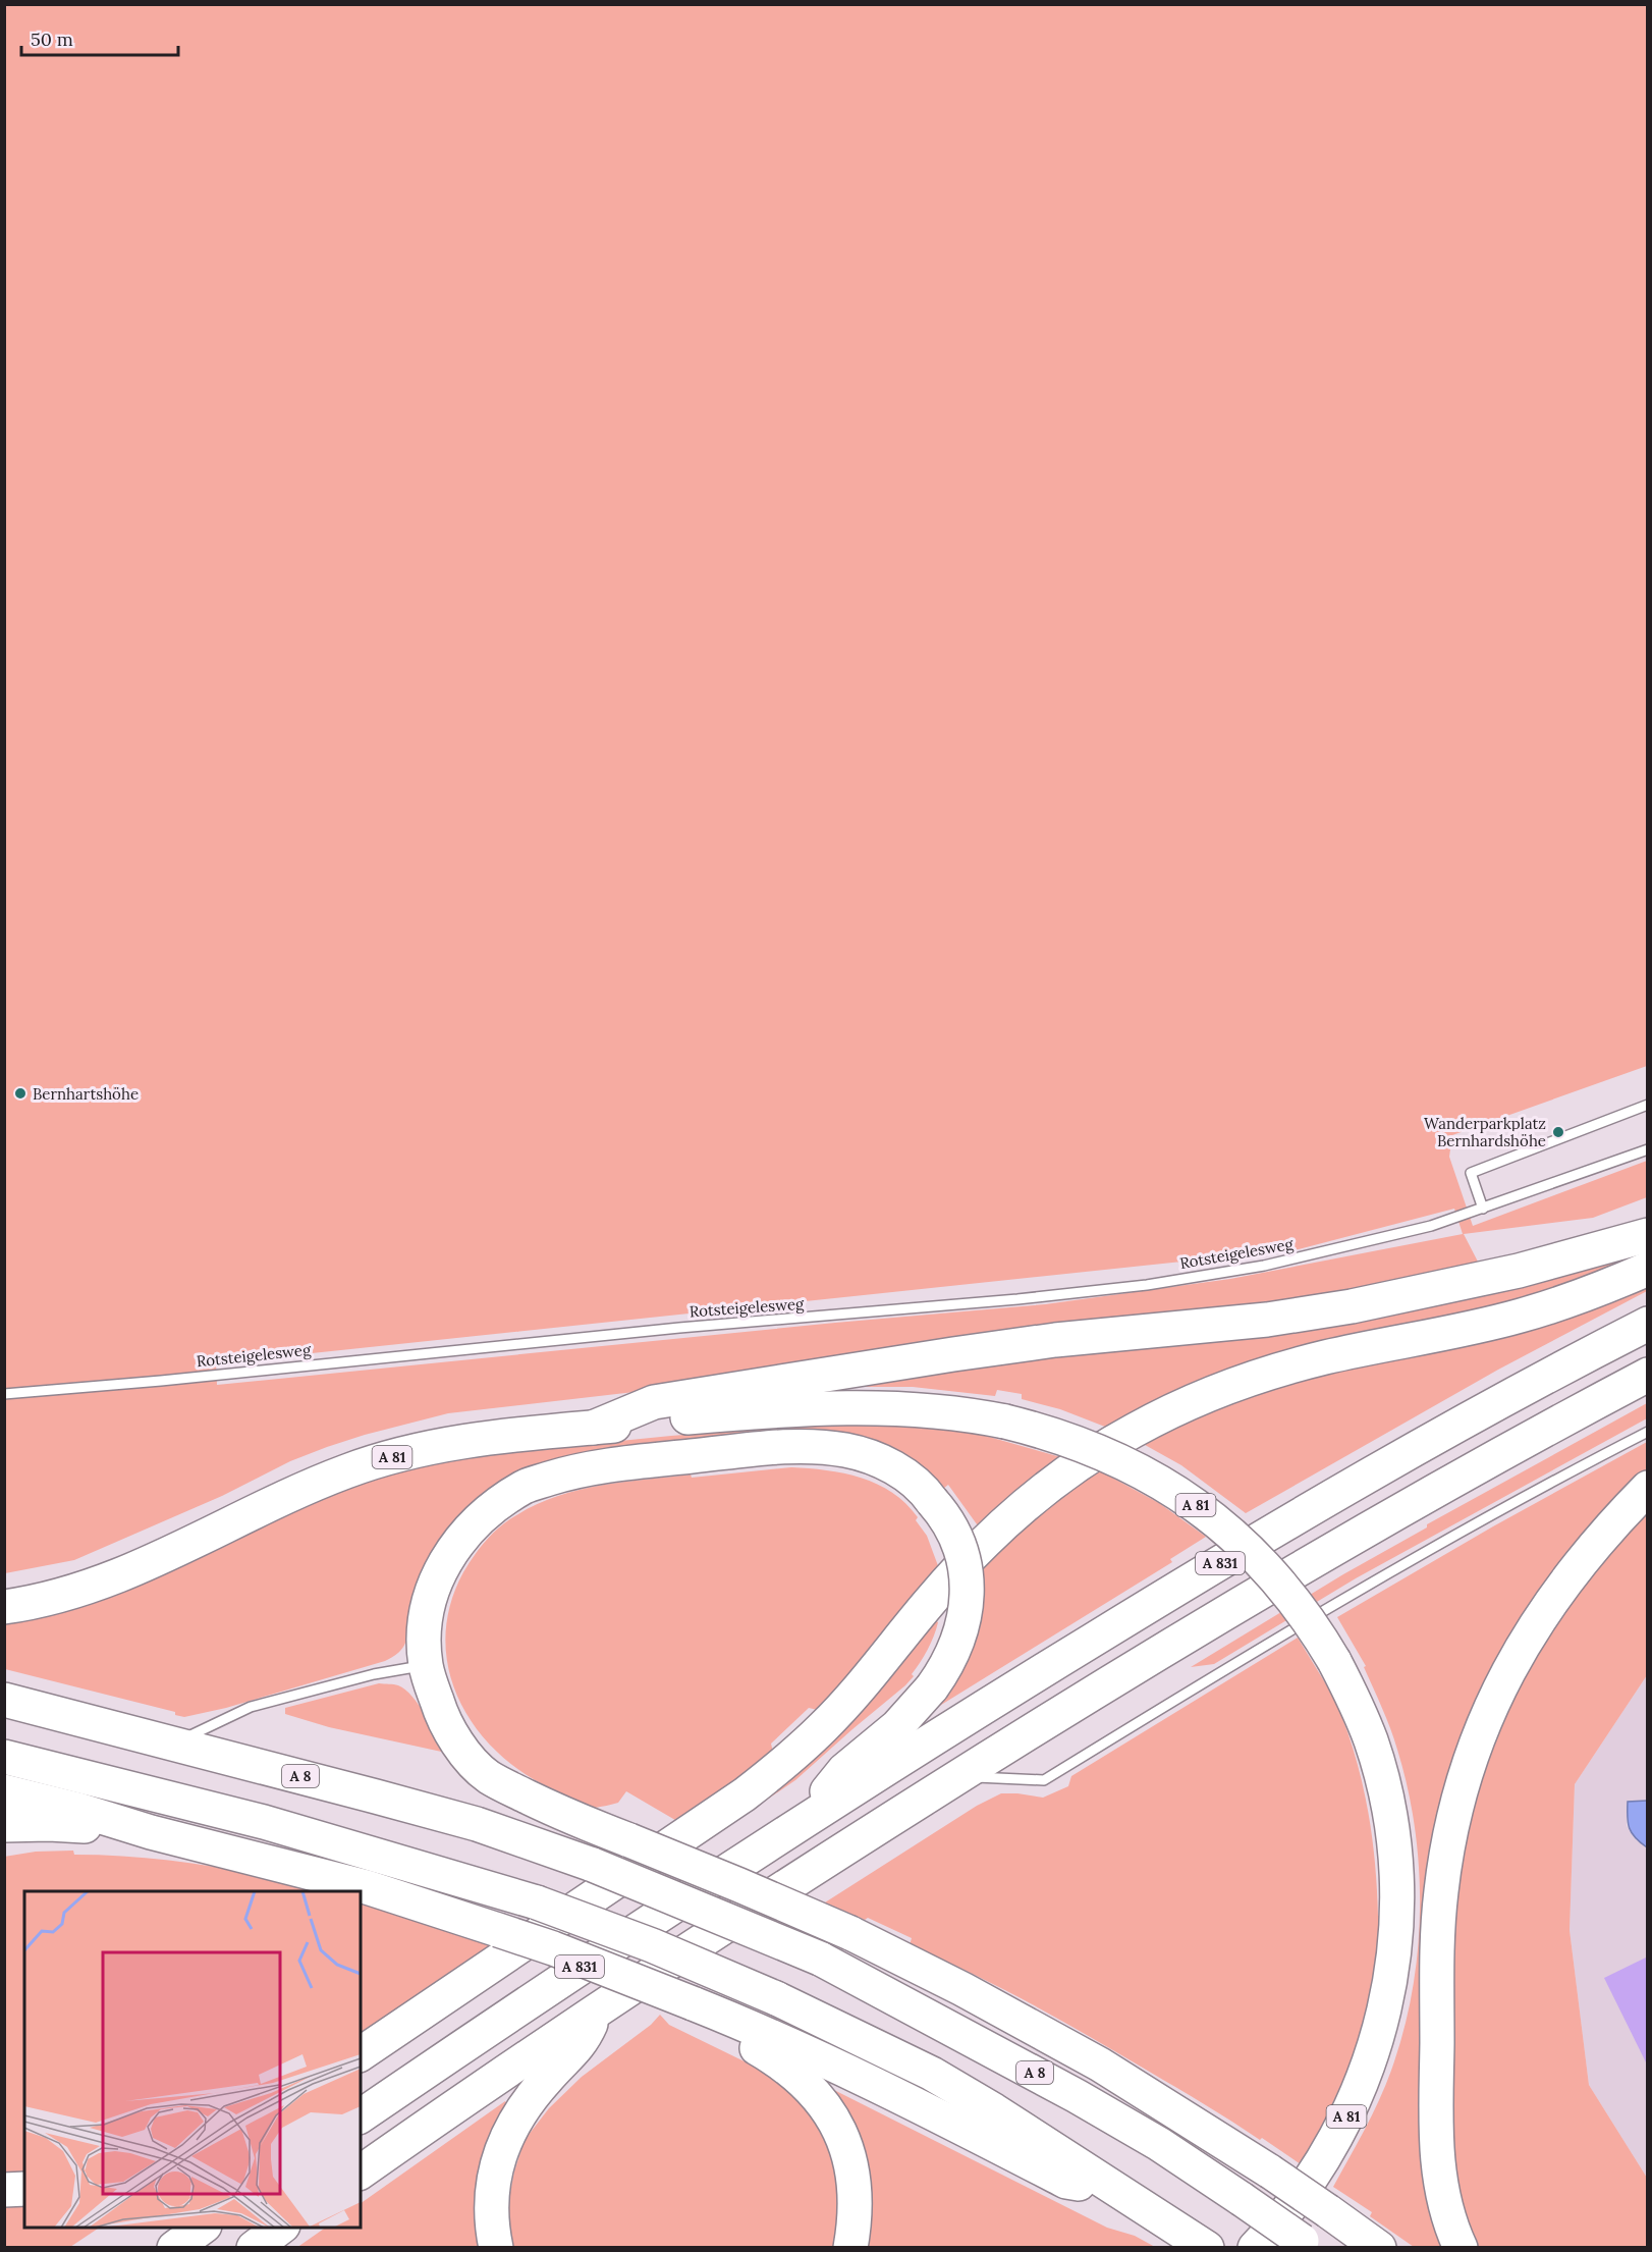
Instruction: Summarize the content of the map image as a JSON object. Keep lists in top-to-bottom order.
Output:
{
  "streets": {
    "highway": ["A 81", "A 831", "A 8"],
    "lane": ["Rotsteigelesweg"]
  },
  "places": ["Bernhartshöhe", "Wanderparkplatz Bernhardshöhe"],
  "scale_bar": "50 m"
}
